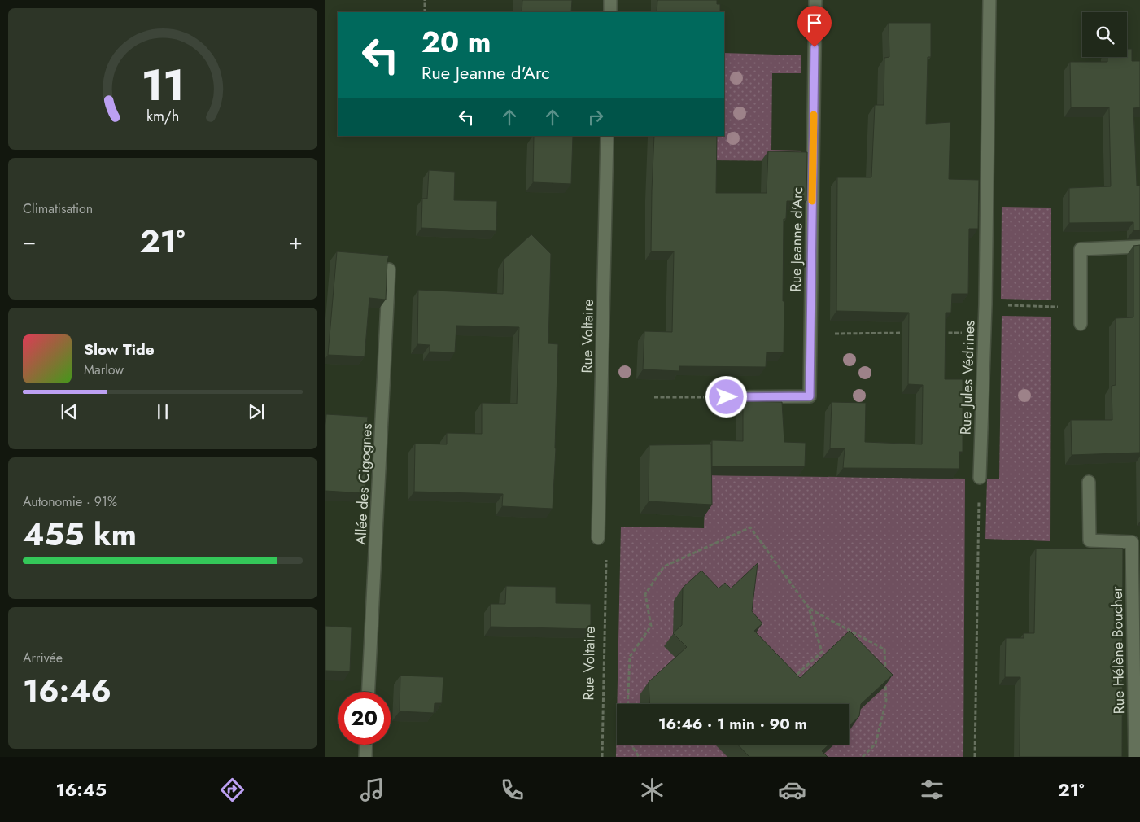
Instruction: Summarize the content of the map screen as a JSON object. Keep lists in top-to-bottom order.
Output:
{
  "streets": {
    "street": [
      "Rue Jeanne d'Arc",
      "Rue Voltaire",
      "Rue Jules Védrines",
      "Allée des Cigognes",
      "Rue Hélène Boucher"
    ]
  },
  "page": {
    "turn": ["20 m", "Rue Jeanne d'Arc"],
    "tile": [
      "Climatisation",
      ["Autonomie · 91%", "455 km"],
      ["Arrivée", "16:46"]
    ],
    "heat": ["−", "21°", "+"],
    "song": ["Slow Tide", "Marlow"],
    "limit": "20",
    "trip": "16:46 · 1 min · 90 m",
    "tabs": ["16:45", "21°"],
    "gauge": ["11", "km/h"]
  }
}
